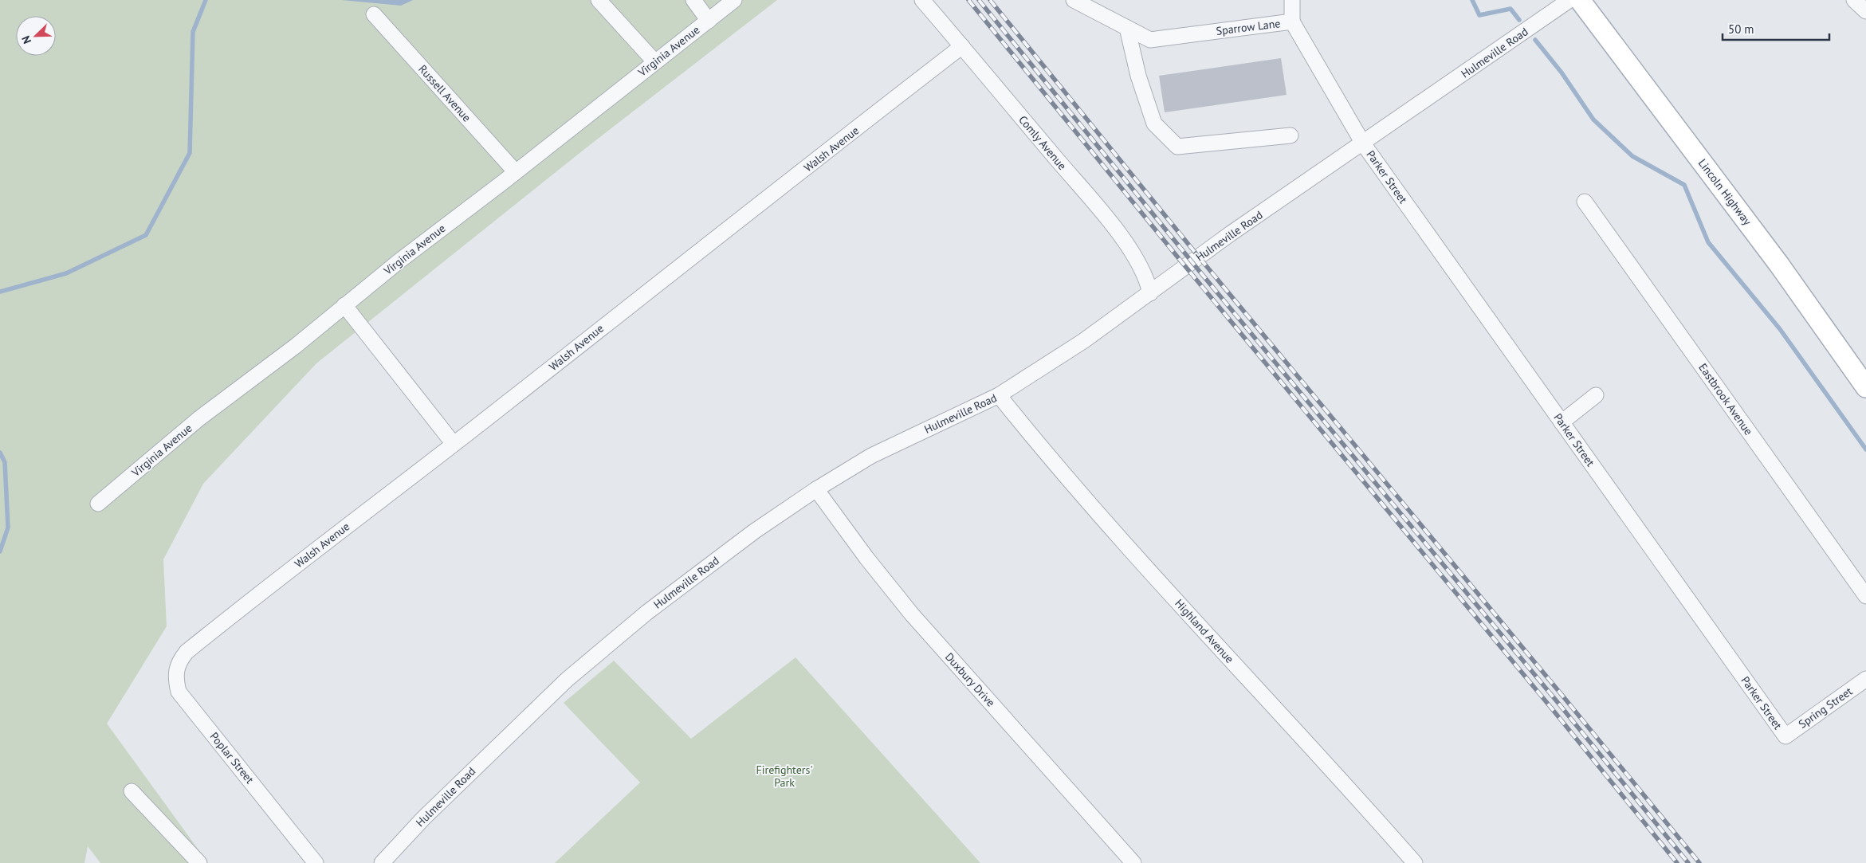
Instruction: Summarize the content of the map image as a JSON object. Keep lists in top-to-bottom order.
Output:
{
  "streets": {
    "main road": ["Lincoln Highway"],
    "street": [
      "Sparrow Lane",
      "Virginia Avenue",
      "Hulmeville Road",
      "Russell Avenue",
      "Comly Avenue",
      "Walsh Avenue",
      "Parker Street",
      "Eastbrook Avenue",
      "Highland Avenue",
      "Duxbury Drive",
      "Spring Street",
      "Poplar Street"
    ]
  },
  "crossings": [
    ["Sparrow Lane", "Hulmeville Road"],
    ["Sparrow Lane", "Parker Street"],
    ["Virginia Avenue", "Russell Avenue"],
    ["Hulmeville Road", "Comly Avenue"],
    ["Hulmeville Road", "Parker Street"],
    ["Hulmeville Road", "Highland Avenue"],
    ["Hulmeville Road", "Duxbury Drive"],
    ["Comly Avenue", "Walsh Avenue"],
    ["Walsh Avenue", "Poplar Street"],
    ["Parker Street", "Spring Street"]
  ],
  "parks": ["Firefighters' Park"],
  "scale_bar": "50 m",
  "north": "bottom left"
}
